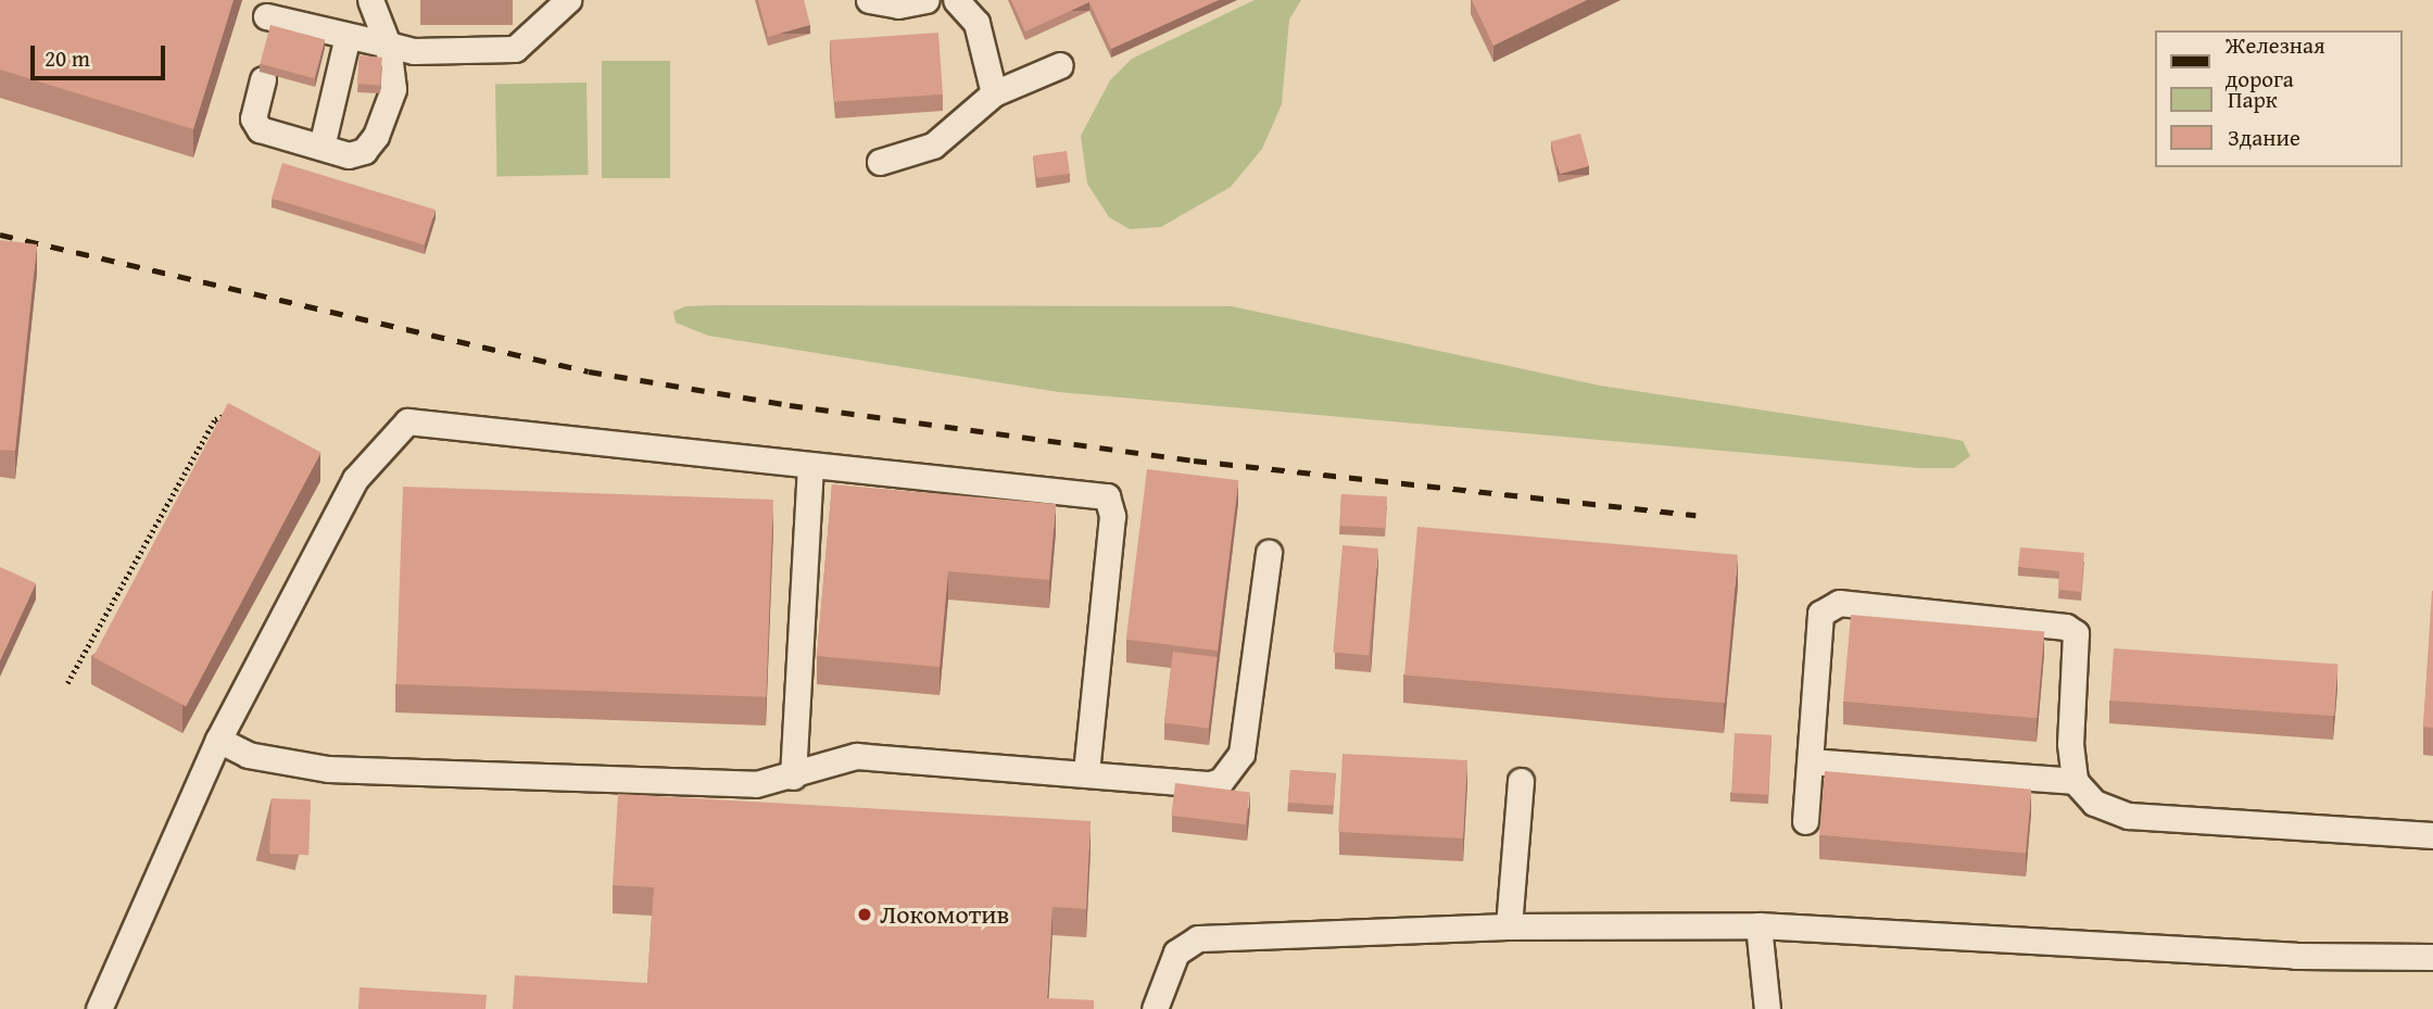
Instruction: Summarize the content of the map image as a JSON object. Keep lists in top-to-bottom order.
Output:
{
  "places": ["Локомотив"],
  "legend": ["Железная дорога", "Парк", "Здание"],
  "scale_bar": "20 m"
}
